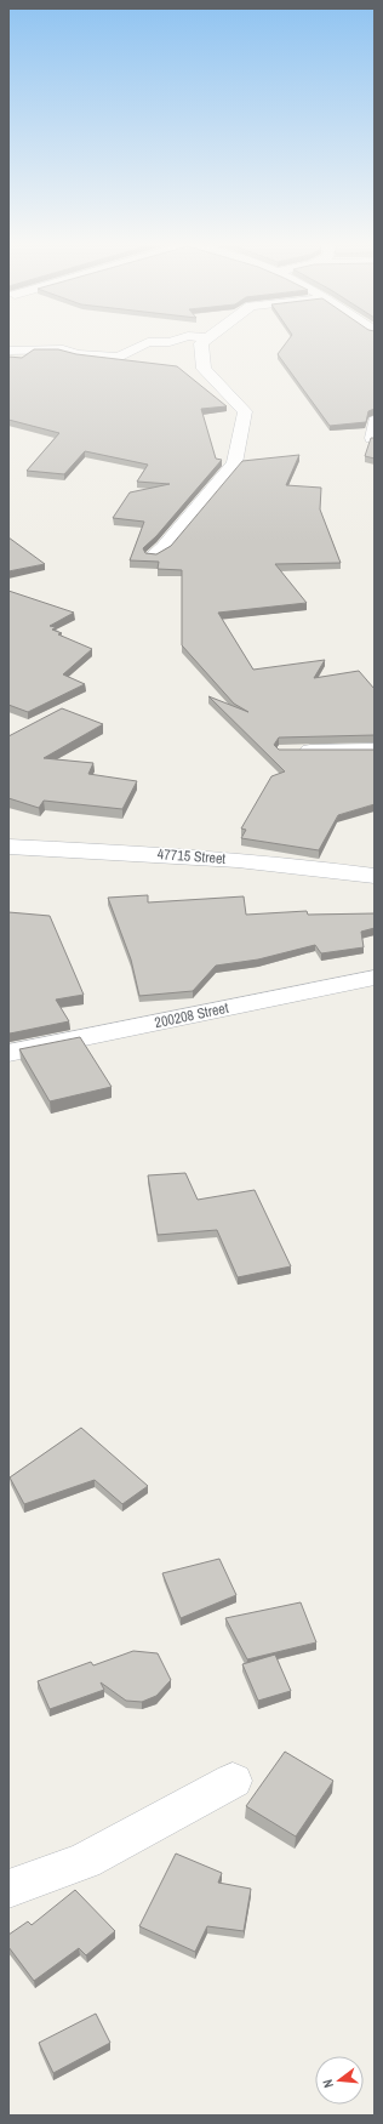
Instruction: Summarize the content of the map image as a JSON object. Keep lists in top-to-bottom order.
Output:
{
  "streets": {
    "street": ["47715 Street", "200208 Street"]
  },
  "north": "left"
}
